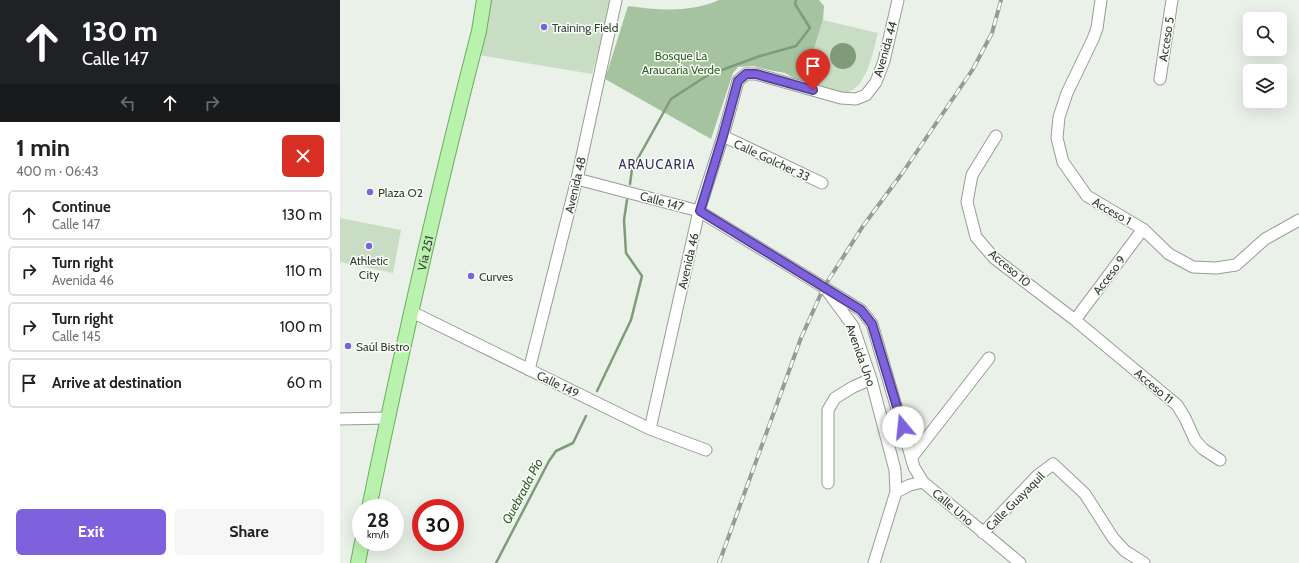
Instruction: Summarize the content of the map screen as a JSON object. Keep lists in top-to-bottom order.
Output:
{
  "streets": {
    "main road": ["Vía 251"],
    "street": [
      "Acceso 5",
      "Avenida 44",
      "Calle Golcher 33",
      "Avenida 48",
      "Calle 147",
      "Acceso 1",
      "Avenida 46",
      "Acceso 10",
      "Acceso 9",
      "Avenida Uno",
      "Calle 149",
      "Acceso 11",
      "Calle Guayaquil",
      "Calle Uno"
    ]
  },
  "crossings": [
    ["Avenida 44", "Avenida 46"],
    ["Calle Golcher 33", "Avenida 46"],
    ["Avenida 48", "Calle 147"],
    ["Avenida 48", "Calle 149"],
    ["Calle 147", "Avenida 46"],
    ["Calle 147", "Avenida Uno"],
    ["Acceso 1", "Acceso 9"],
    ["Vía 251", "Calle 149"],
    ["Avenida 46", "Calle 149"],
    ["Acceso 10", "Acceso 9"],
    ["Acceso 10", "Acceso 11"],
    ["Acceso 9", "Acceso 11"],
    ["Avenida Uno", "Calle Uno"],
    ["Calle Guayaquil", "Calle Uno"]
  ],
  "districts": ["ARAUCARIA"],
  "water": ["Quebrada Pío"],
  "parks": ["Bosque La Araucaria Verde"],
  "places": [
    "Training Field",
    "Plaza O2",
    "Athletic City",
    "Curves",
    "Saúl Bistro"
  ],
  "page": {
    "turn": ["130 m", "Calle 147"],
    "heading": ["1 min", "400 m · 06:43"],
    "list": [
      {
        "name": "Continue",
        "note": "Calle 147",
        "value": "130 m"
      },
      {
        "name": "Turn right",
        "note": "Avenida 46",
        "value": "110 m"
      },
      {
        "name": "Turn right",
        "note": "Calle 145",
        "value": "100 m"
      },
      {
        "name": "Arrive at destination",
        "value": "60 m"
      }
    ],
    "speed": "28 km/h",
    "limit": "30",
    "buttons": ["Exit", "Share"]
  }
}
